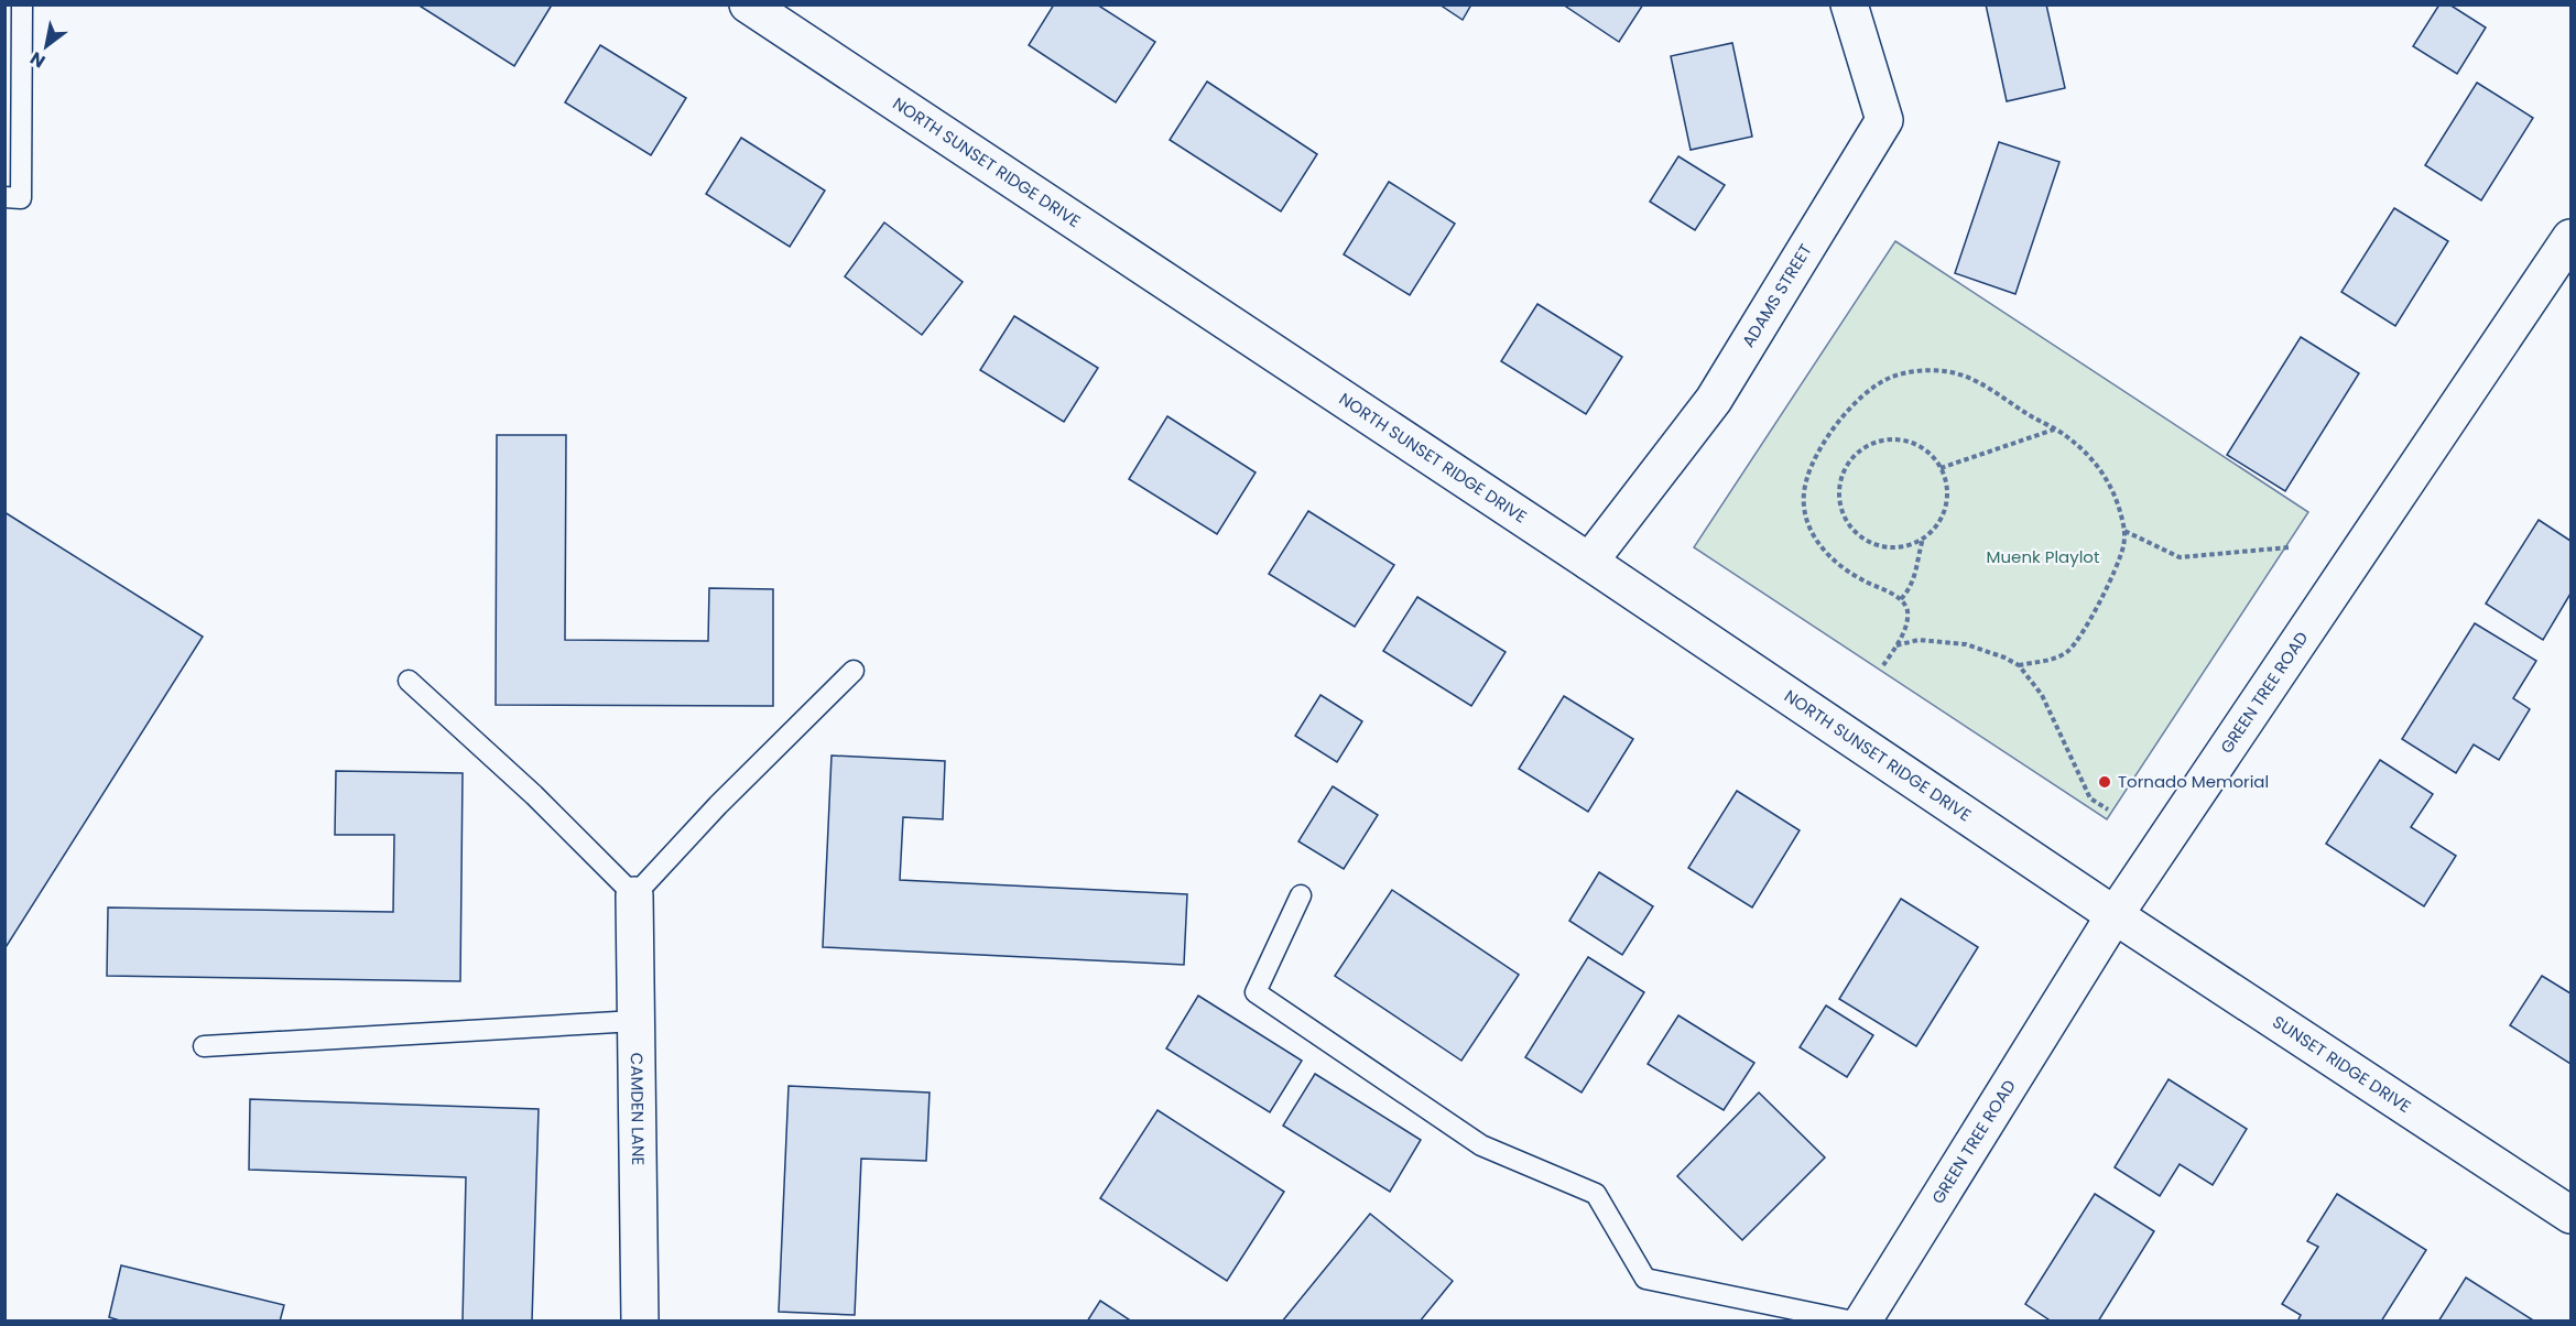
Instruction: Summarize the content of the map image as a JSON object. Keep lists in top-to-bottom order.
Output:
{
  "streets": {
    "street": [
      "NORTH SUNSET RIDGE DRIVE",
      "ADAMS STREET",
      "GREEN TREE ROAD",
      "SUNSET RIDGE DRIVE",
      "CAMDEN LANE"
    ]
  },
  "crossings": [
    ["NORTH SUNSET RIDGE DRIVE", "ADAMS STREET"],
    ["NORTH SUNSET RIDGE DRIVE", "GREEN TREE ROAD"],
    ["NORTH SUNSET RIDGE DRIVE", "SUNSET RIDGE DRIVE"],
    ["GREEN TREE ROAD", "SUNSET RIDGE DRIVE"]
  ],
  "parks": ["Muenk Playlot"],
  "places": ["Tornado Memorial"],
  "north": "bottom left"
}
